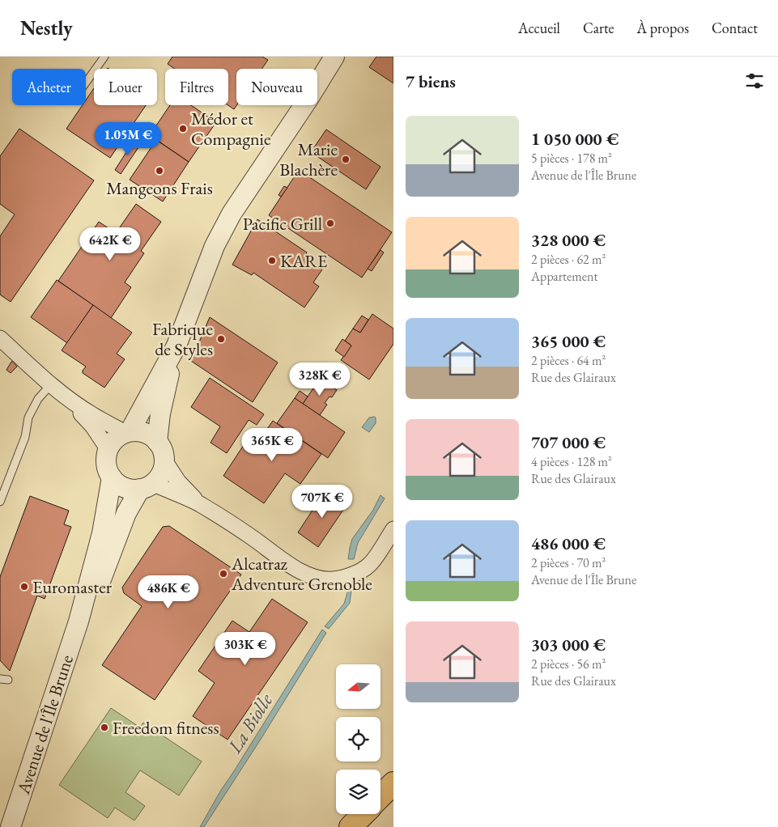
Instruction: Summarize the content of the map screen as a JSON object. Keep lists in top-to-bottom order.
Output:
{
  "streets": {
    "street": ["Avenue de l'Île Brune"]
  },
  "water": ["La Biolle"],
  "places": [
    "Médor et Compagnie",
    "Marie Blachère",
    "Mangeons Frais",
    "Pacific Grill",
    "KARE",
    "Fabrique de Styles",
    "Alcatraz Adventure Grenoble",
    "Euromaster",
    "Freedom fitness"
  ],
  "north": "left",
  "page": {
    "header": "Nestly",
    "nav": [
      "Accueil",
      "Carte",
      "À propos",
      "Contact"
    ],
    "heading": "7 biens",
    "chip": [
      "Acheter",
      "Louer",
      "Filtres",
      "Nouveau"
    ],
    "list": [
      {
        "name": "1 050 000 €",
        "note": "5 pièces · 178 m² · Avenue de l'Île Brune"
      },
      {
        "name": "328 000 €",
        "note": "2 pièces · 62 m² · Appartement"
      },
      {
        "name": "365 000 €",
        "note": "2 pièces · 64 m² · Rue des Glairaux"
      },
      {
        "name": "707 000 €",
        "note": "4 pièces · 128 m² · Rue des Glairaux"
      },
      {
        "name": "486 000 €",
        "note": "2 pièces · 70 m² · Avenue de l'Île Brune"
      },
      {
        "name": "303 000 €",
        "note": "2 pièces · 56 m² · Rue des Glairaux"
      }
    ],
    "price": [
      "1.05M €",
      "642K €",
      "328K €",
      "365K €",
      "707K €",
      "486K €",
      "303K €"
    ]
  }
}
